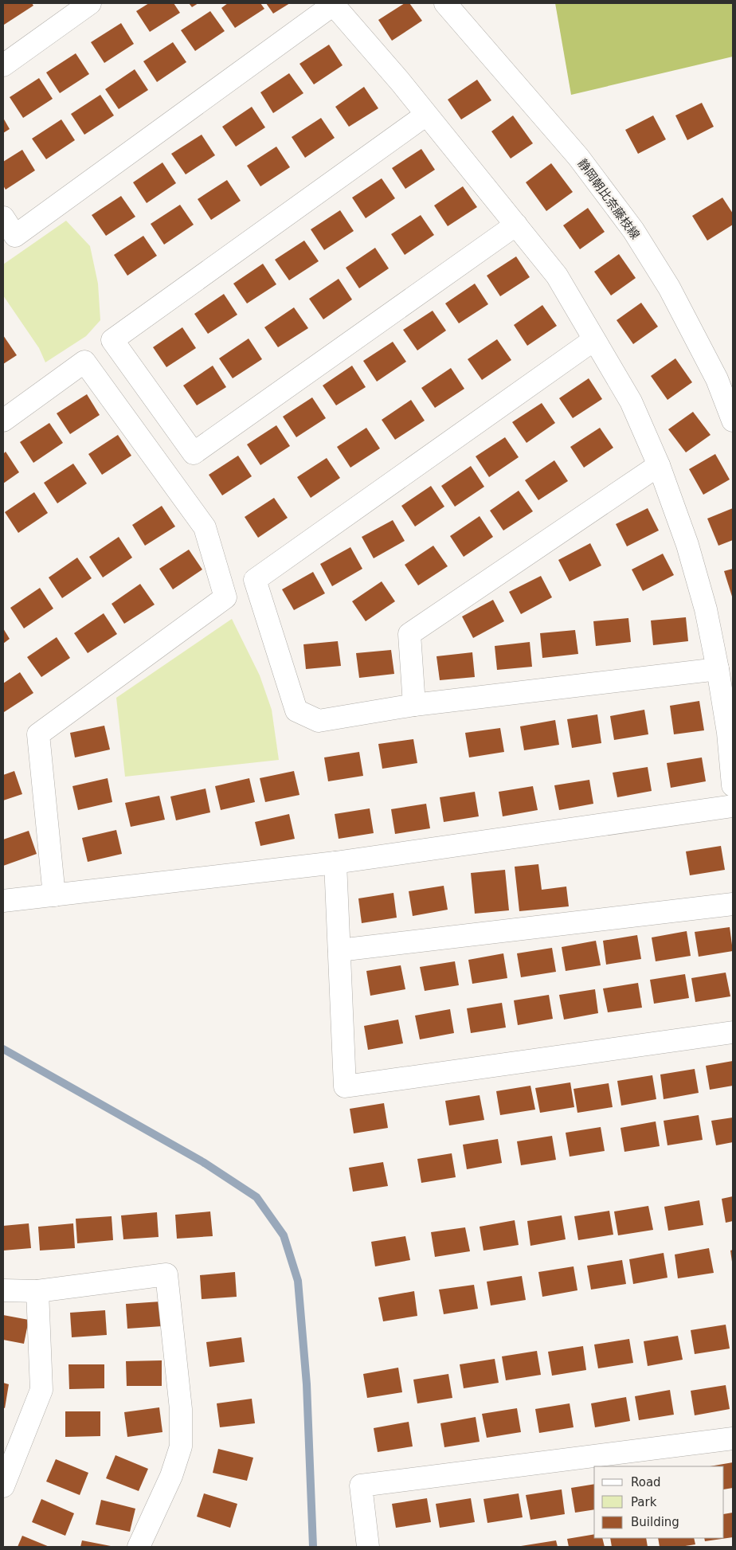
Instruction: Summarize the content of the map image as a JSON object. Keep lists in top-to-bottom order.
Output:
{
  "streets": {
    "street": ["静岡朝比奈藤枝線"]
  },
  "legend": ["Road", "Park", "Building"]
}
